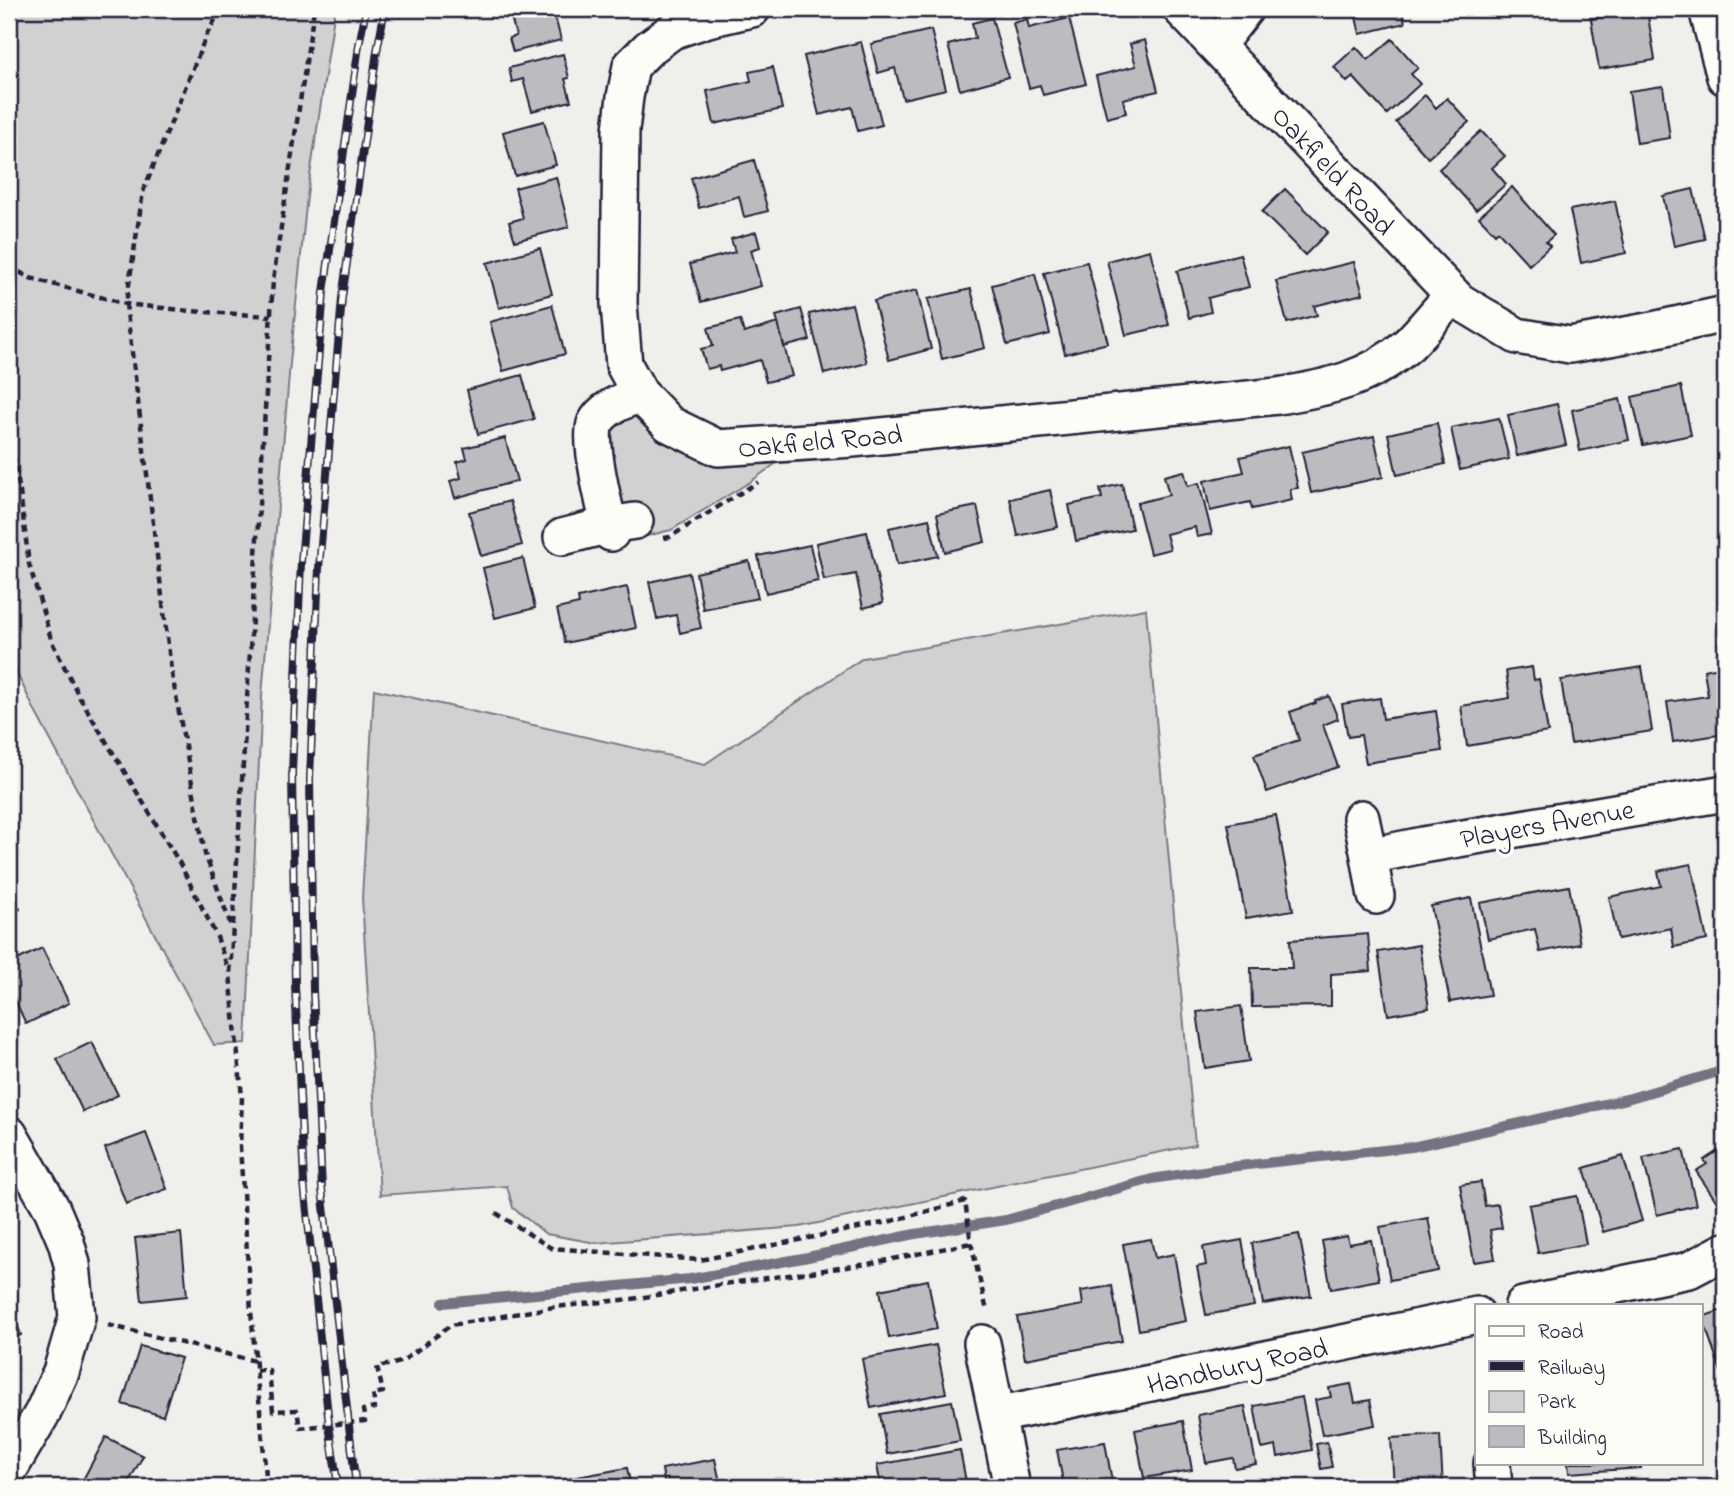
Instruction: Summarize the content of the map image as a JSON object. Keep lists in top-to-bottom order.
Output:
{
  "streets": {
    "street": ["Oakfield Road", "Players Avenue", "Handbury Road"]
  },
  "legend": [
    "Road",
    "Railway",
    "Park",
    "Building"
  ]
}
